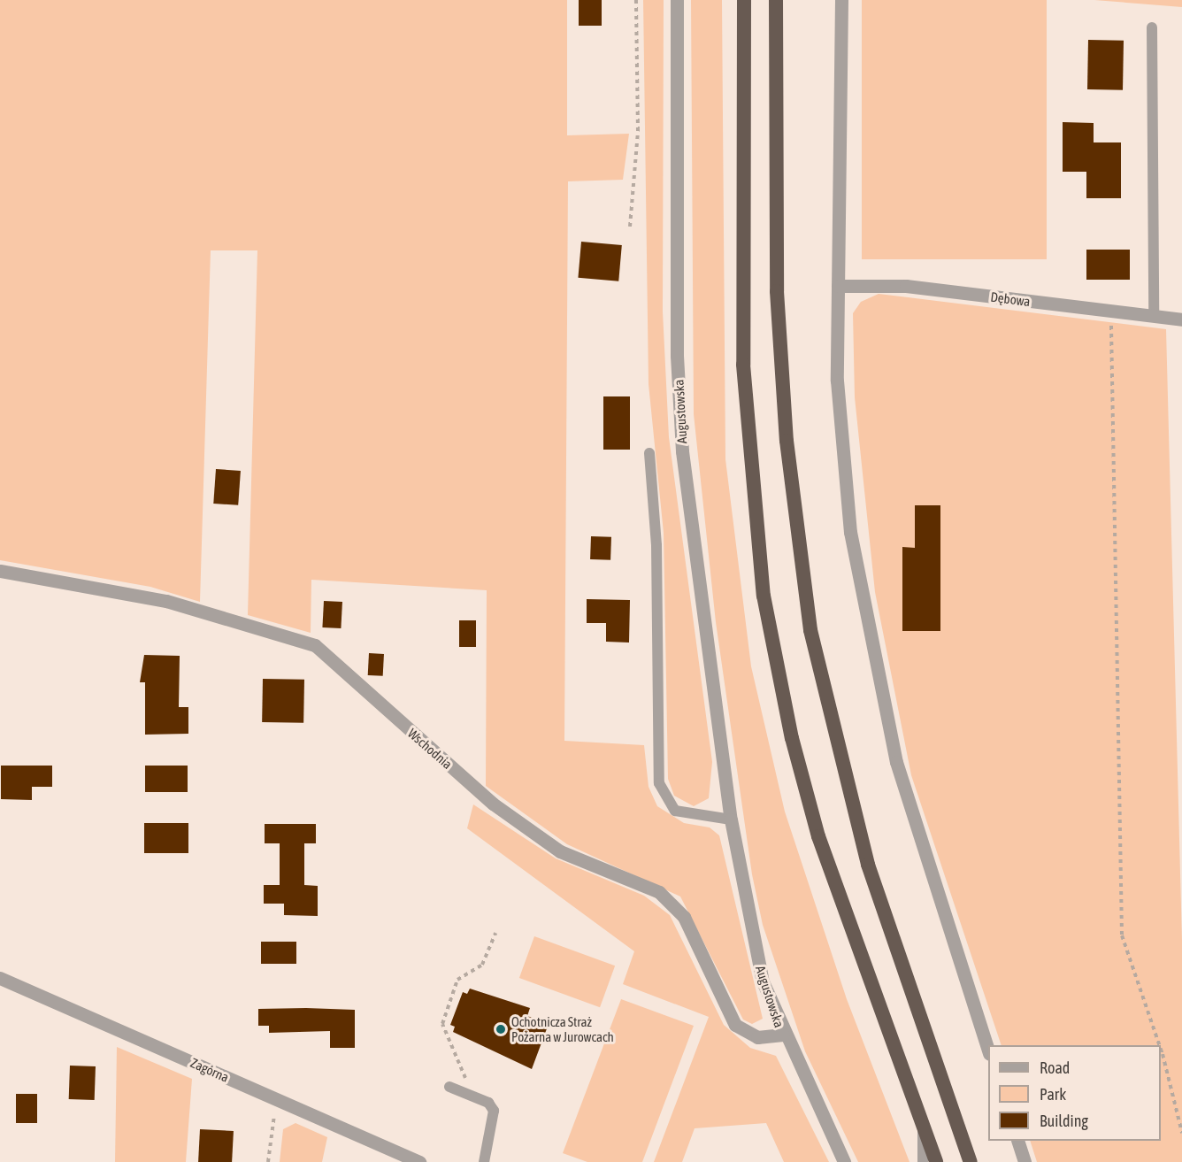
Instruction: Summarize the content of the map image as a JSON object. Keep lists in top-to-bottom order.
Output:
{
  "streets": {
    "street": [
      "Dębowa",
      "Augustowska",
      "Wschodnia",
      "Zagórna"
    ]
  },
  "crossings": [
    ["Augustowska", "Wschodnia"]
  ],
  "places": ["Ochotnicza Straż Pożarna w Jurowcach"],
  "legend": ["Road", "Park", "Building"]
}
